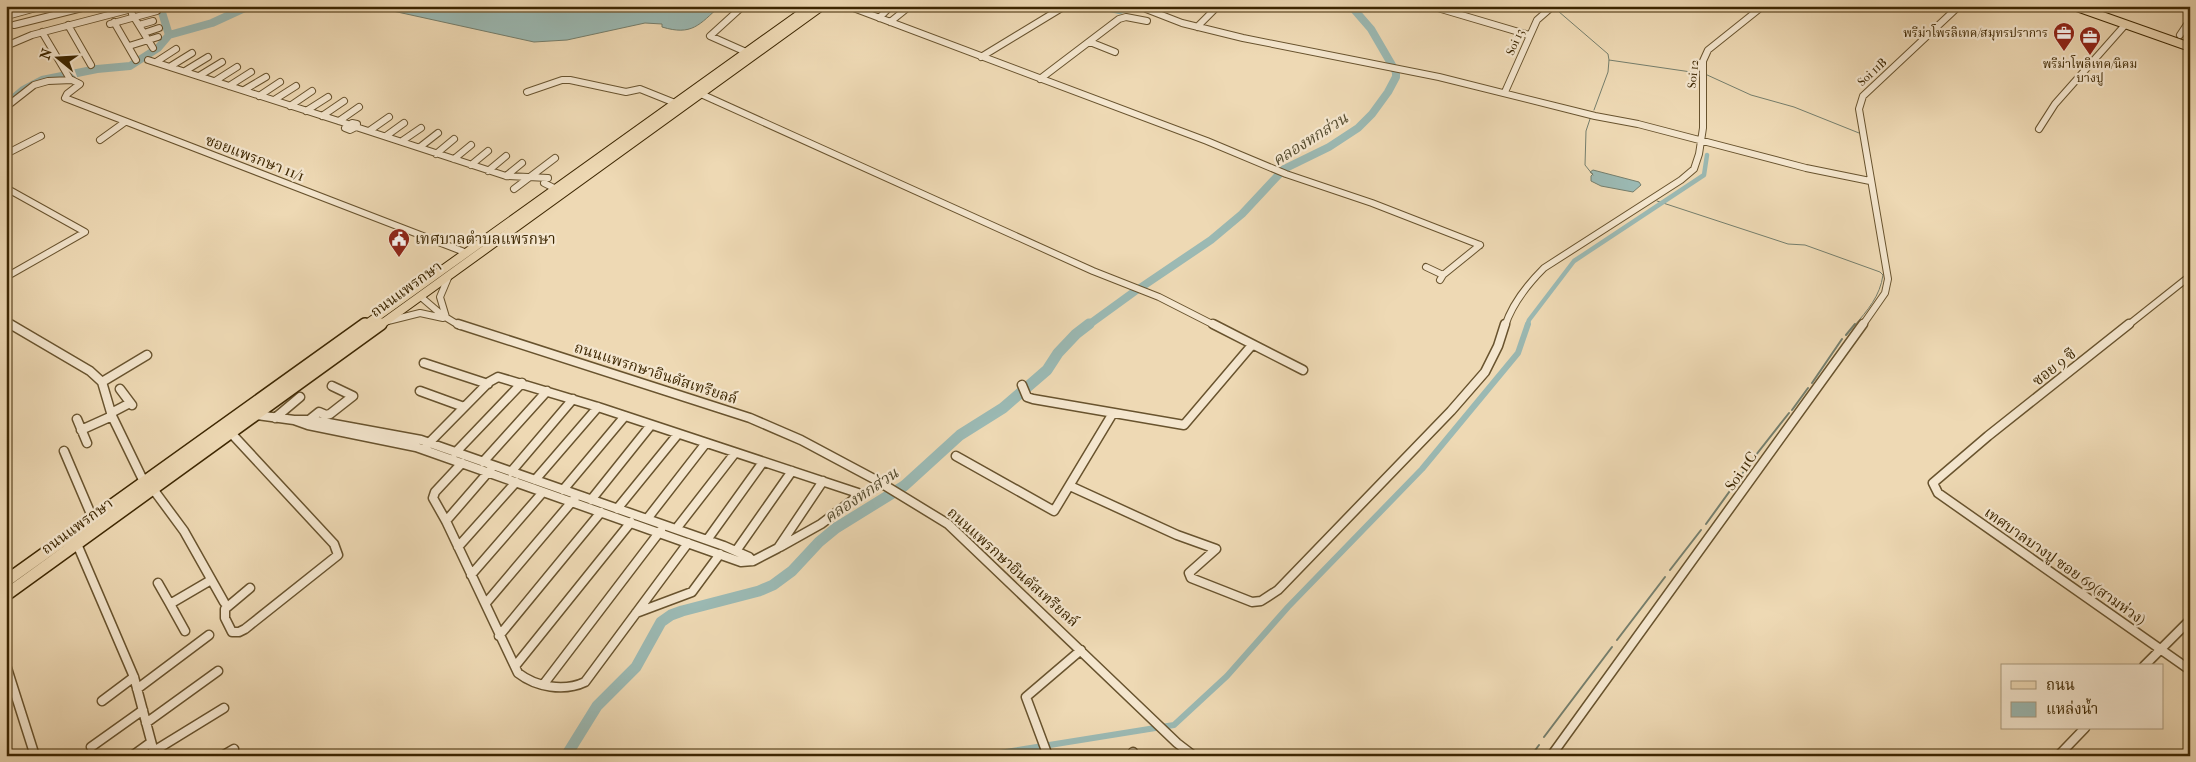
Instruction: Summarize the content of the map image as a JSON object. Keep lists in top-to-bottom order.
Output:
{
  "streets": {
    "main road": ["ถนนแพรกษา"],
    "street": [
      "Soi 13",
      "Soi 11B",
      "Soi 12",
      "ซอยแพรกษา 11/1",
      "ซอย 9 ซี",
      "ถนนแพรกษาอินดัสเทรียลล์",
      "Soi 11C",
      "เทศบาลบางปู ซอย 69(สามห่วง)"
    ]
  },
  "crossings": [
    ["Soi 11B", "Soi 11C"],
    ["ซอยแพรกษา 11/1", "ถนนแพรกษา"],
    ["ถนนแพรกษา", "ถนนแพรกษาอินดัสเทรียลล์"],
    ["ซอย 9 ซี", "เทศบาลบางปู ซอย 69(สามห่วง)"]
  ],
  "water": ["คลองหกส่วน"],
  "places": {
    "office": ["พรีม่าโพรลิเทค/สมุทรปราการ", "พรีม่าโพลิเทค/นิคม บางปู"],
    "public building": ["เทศบาลตำบลแพรกษา"]
  },
  "legend": ["ถนน", "แหล่งน้ำ"],
  "north": "left"
}
